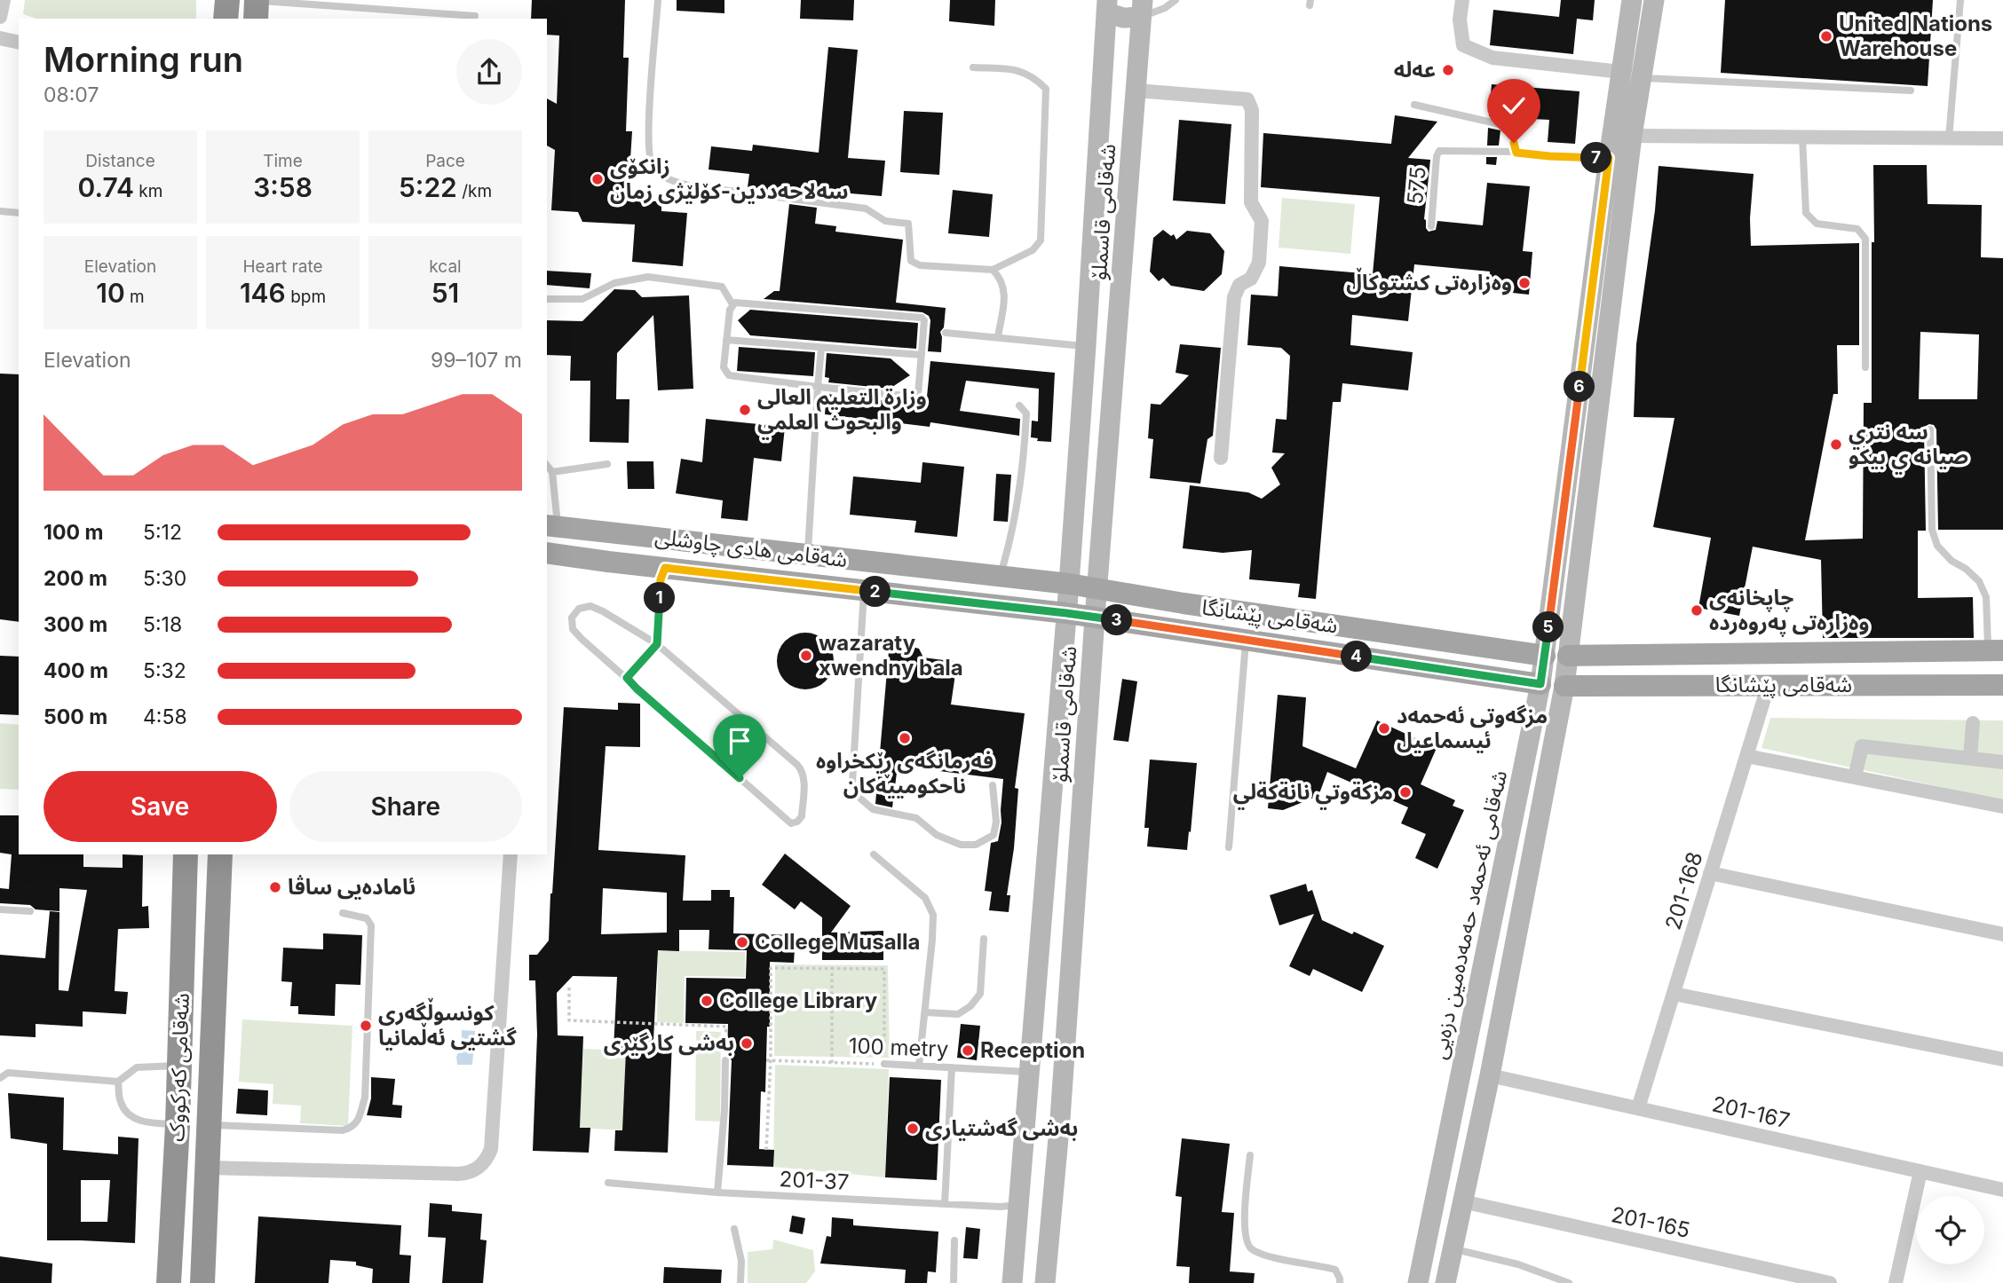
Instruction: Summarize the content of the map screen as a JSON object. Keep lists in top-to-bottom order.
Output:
{
  "streets": {
    "highway": ["شەقامی کەرکووک"],
    "main road": ["شەقامی هادی چاوشلی", "شەقامی پێشانگا"],
    "street": [
      "شەقامی قاسملۆ",
      "201-168",
      "شەقامی ئەحمەد حەمەدەمین دزەیی",
      "201-167",
      "201-165"
    ],
    "lane": ["575", "100 metry", "201-37"]
  },
  "crossings": [
    ["شەقامی قاسملۆ", "شەقامی هادی چاوشلی"],
    ["شەقامی قاسملۆ", "شەقامی پێشانگا"],
    ["شەقامی قاسملۆ", "100 metry"],
    ["شەقامی قاسملۆ", "201-37"],
    ["شەقامی هادی چاوشلی", "شەقامی پێشانگا"],
    ["شەقامی پێشانگا", "201-168"],
    ["شەقامی پێشانگا", "شەقامی ئەحمەد حەمەدەمین دزەیی"],
    ["201-168", "201-167"]
  ],
  "places": [
    "United Nations Warehouse",
    "عەلە",
    "زانکۆی سەلاحەددین-کۆلێژی زمان",
    "وەزارەتی کشتوکاڵ",
    "وزارة التعليم العالى والبحوث العلمي",
    "سه نتري صيانه ي بيكو",
    "چاپخانەی وەزارەتی پەروەردە",
    "wazaraty xwendny bala",
    "مزگەوتی ئەحمەد ئیسماعیل",
    "فەرمانگەی ڕێکخراوە ناحکومییەکان",
    "مزكةوتي نانةكةلي",
    "ئامادەیی ساڤا",
    "College Musalla",
    "College Library",
    "کونسوڵگەری گشتیی ئەڵمانیا",
    "بەشی کارگێری",
    "Reception",
    "بەشی گەشتیاری"
  ],
  "page": {
    "heading": ["Morning run", "08:07"],
    "stats": [
      ["Distance", "0.74 km"],
      ["Time", "3:58"],
      ["Pace", "5:22 /km"],
      ["Elevation", "10 m"],
      ["Heart rate", "146 bpm"],
      ["kcal", "51"]
    ],
    "pins": [
      "7",
      "6",
      "2",
      "1",
      "3",
      "5",
      "4"
    ],
    "chart": ["Elevation", "99–107 m"],
    "list": [
      {
        "name": "100 m",
        "note": "5:12"
      },
      {
        "name": "200 m",
        "note": "5:30"
      },
      {
        "name": "300 m",
        "note": "5:18"
      },
      {
        "name": "400 m",
        "note": "5:32"
      },
      {
        "name": "500 m",
        "note": "4:58"
      }
    ],
    "buttons": ["Save", "Share"]
  }
}
